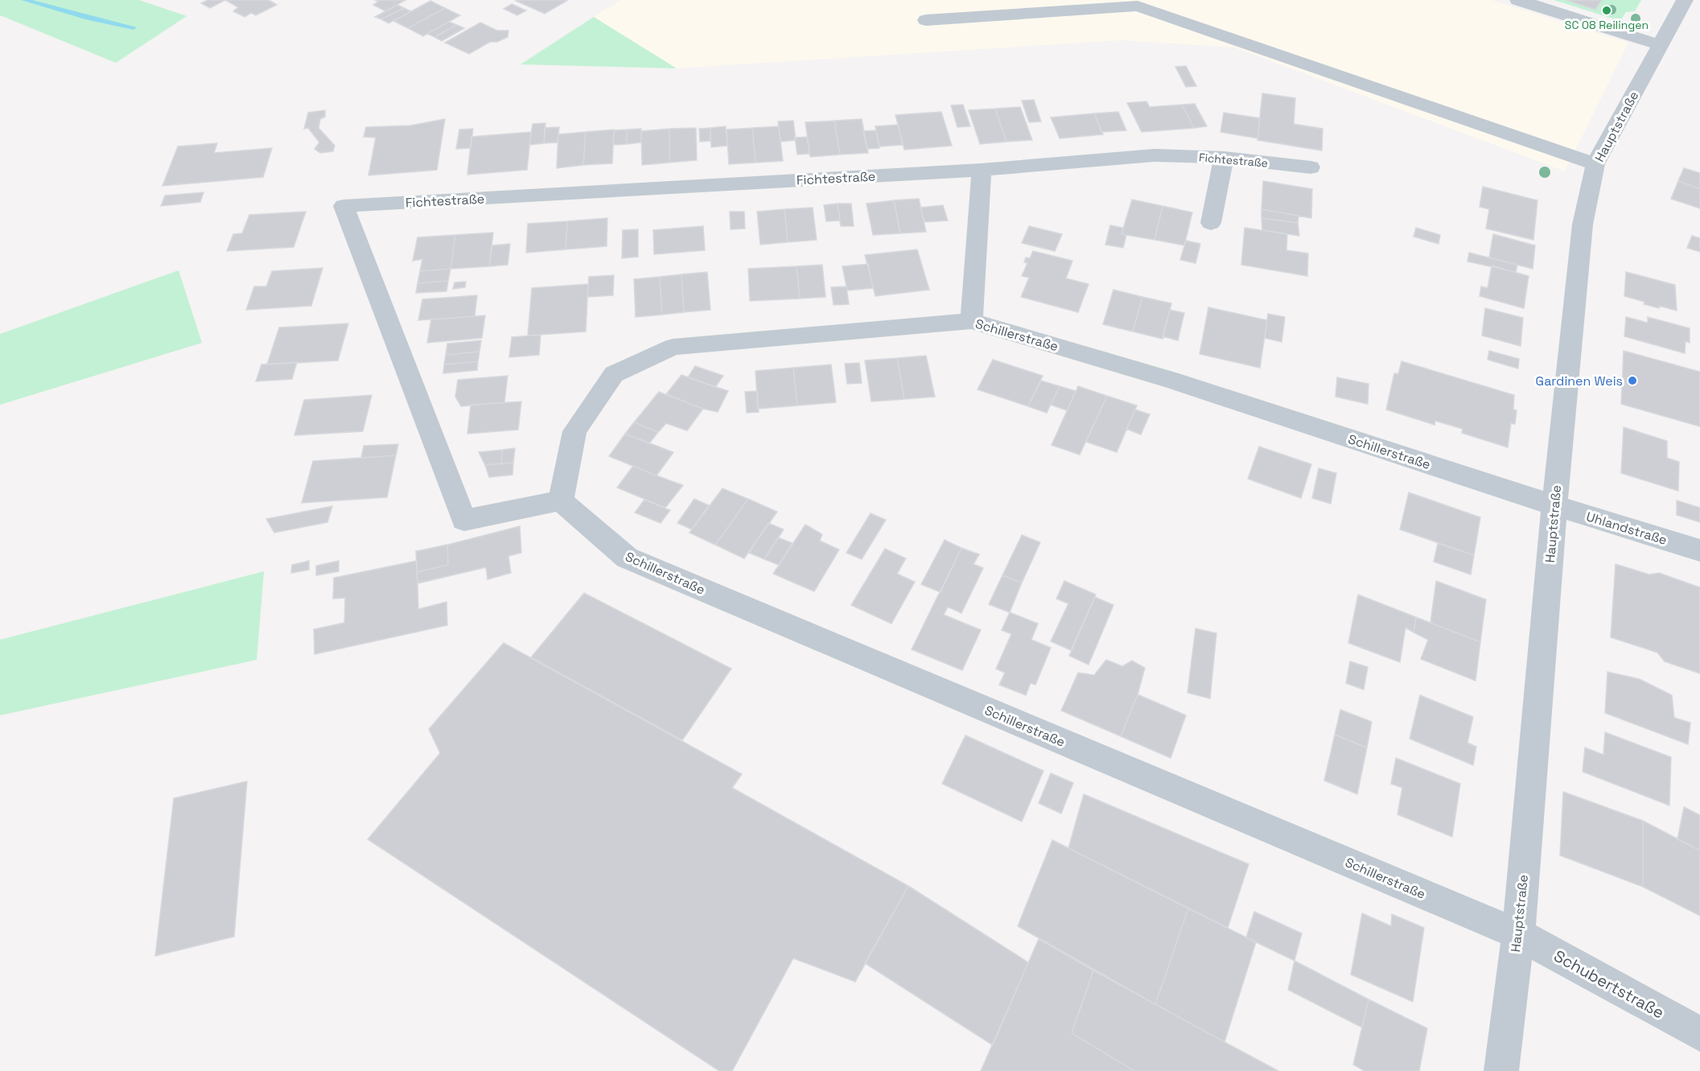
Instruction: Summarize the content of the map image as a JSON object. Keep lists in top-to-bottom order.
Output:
{
  "streets": {
    "street": [
      "Hauptstraße",
      "Fichtestraße",
      "Schillerstraße",
      "Uhlandstraße",
      "Schubertstraße"
    ]
  },
  "crossings": [
    ["Hauptstraße", "Schillerstraße"],
    ["Hauptstraße", "Uhlandstraße"],
    ["Hauptstraße", "Schubertstraße"],
    ["Fichtestraße", "Schillerstraße"],
    ["Schillerstraße", "Uhlandstraße"],
    ["Schillerstraße", "Schubertstraße"]
  ],
  "places": ["SC 08 Reilingen", "Gardinen Weis"]
}
